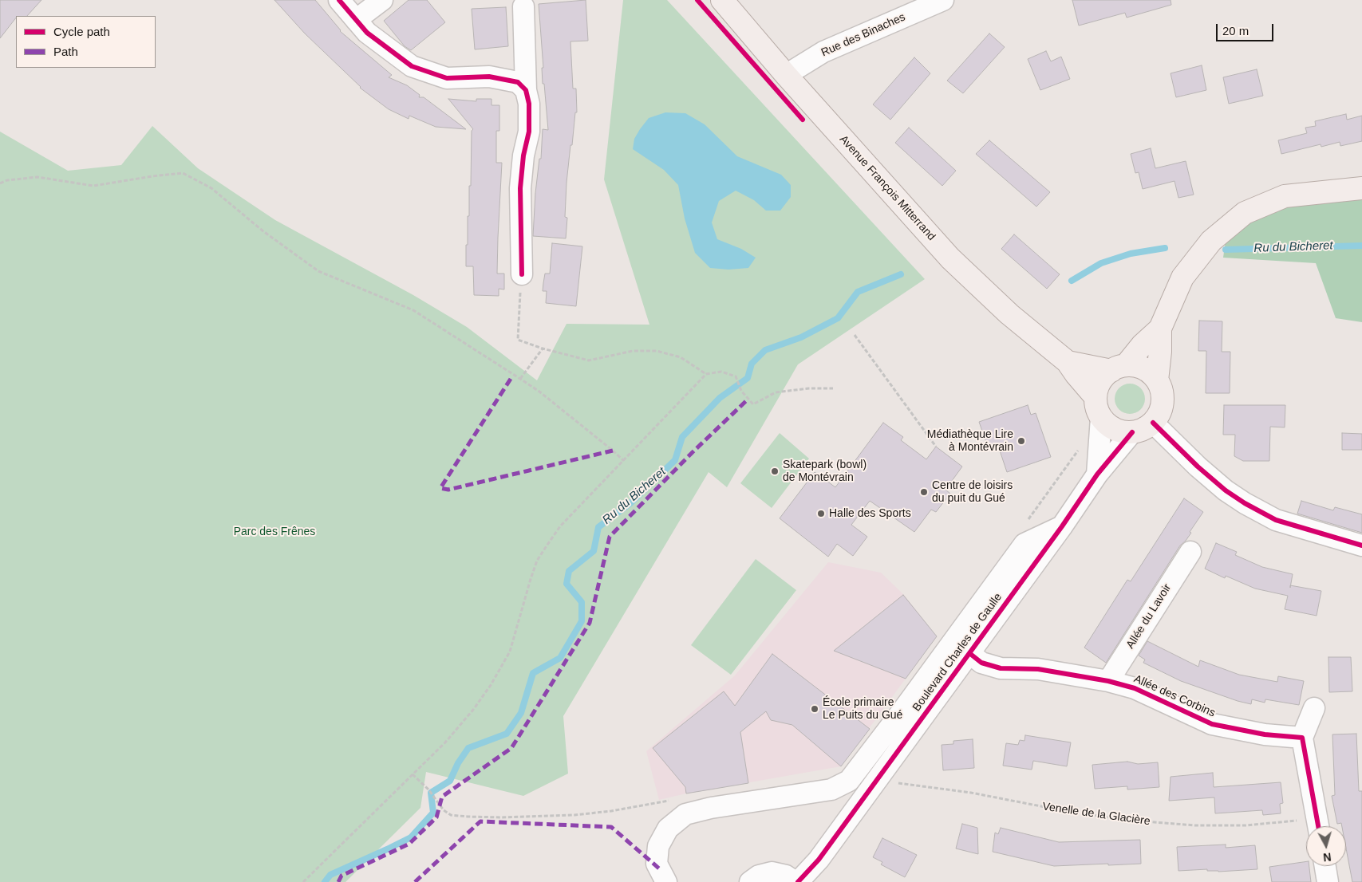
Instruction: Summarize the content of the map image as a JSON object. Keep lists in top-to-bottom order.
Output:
{
  "streets": {
    "main road": ["Avenue François Mitterrand"],
    "street": [
      "Rue des Binaches",
      "Allée du Lavoir",
      "Boulevard Charles de Gaulle",
      "Allée des Corbins"
    ],
    "path": ["Venelle de la Glacière"]
  },
  "crossings": [
    ["Rue des Binaches", "Avenue François Mitterrand"],
    ["Avenue François Mitterrand", "Boulevard Charles de Gaulle"],
    ["Allée du Lavoir", "Allée des Corbins"],
    ["Boulevard Charles de Gaulle", "Allée des Corbins"],
    ["Boulevard Charles de Gaulle", "Venelle de la Glacière"]
  ],
  "water": ["Ru du Bicheret"],
  "parks": ["Parc des Frênes"],
  "places": [
    "Médiathèque Lire à Montévrain",
    "Skatepark (bowl) de Montévrain",
    "Centre de loisirs du puit du Gué",
    "Halle des Sports",
    "École primaire Le Puits du Gué"
  ],
  "legend": ["Cycle path", "Path"],
  "scale_bar": "20 m",
  "north": "bottom"
}
